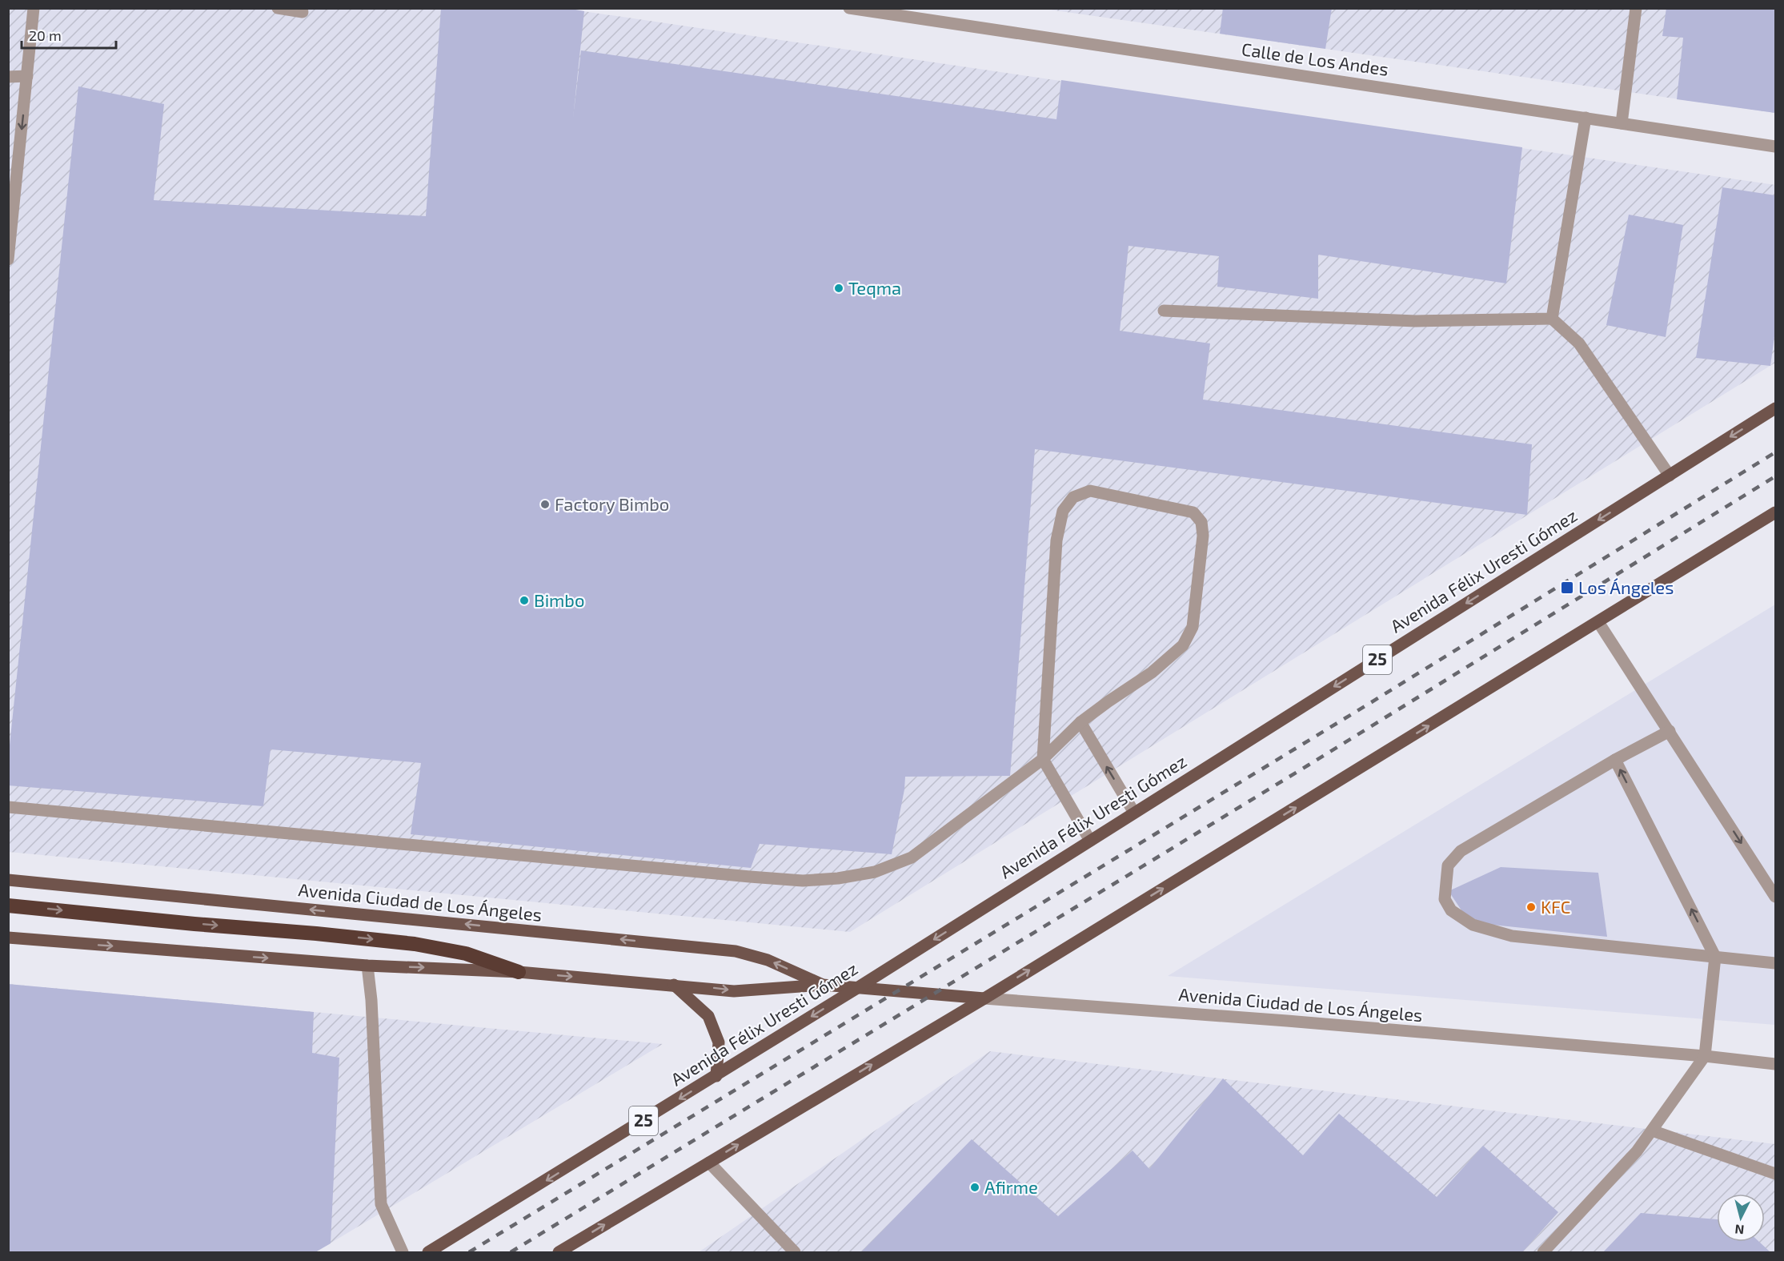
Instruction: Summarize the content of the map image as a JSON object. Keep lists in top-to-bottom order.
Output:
{
  "streets": {
    "main road": ["Avenida Félix Uresti Gómez", "25", "Avenida Ciudad de Los Ángeles"],
    "street": ["Calle de Los Andes"]
  },
  "crossings": [
    ["Avenida Félix Uresti Gómez", "Avenida Ciudad de Los Ángeles"]
  ],
  "places": {
    "other": [
      "Teqma",
      "Factory Bimbo",
      "Bimbo",
      "KFC",
      "Afirme"
    ],
    "transit": ["Los Ángeles"]
  },
  "scale_bar": "20 m",
  "north": "bottom"
}
